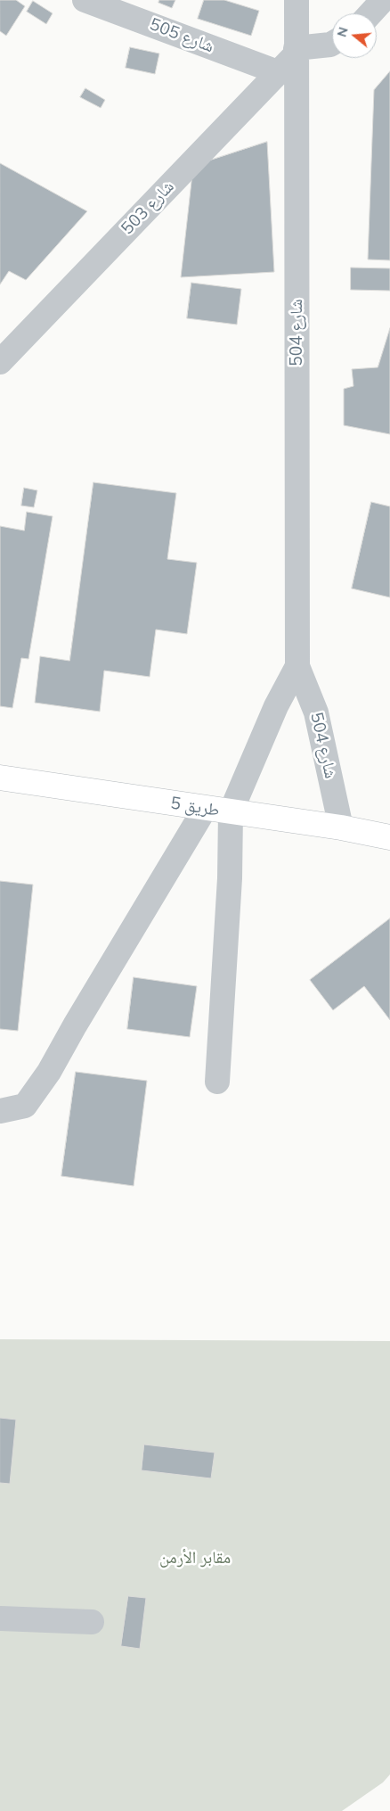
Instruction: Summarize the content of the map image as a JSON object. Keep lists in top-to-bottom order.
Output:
{
  "streets": {
    "main road": ["طريق 5"],
    "street": ["شارع 505", "شارع 503", "شارع 504"]
  },
  "crossings": [
    ["شارع 505", "شارع 503"],
    ["شارع 503", "شارع 504"],
    ["شارع 504", "طريق 5"]
  ],
  "parks": ["مقابر الأرمن"],
  "north": "left"
}
